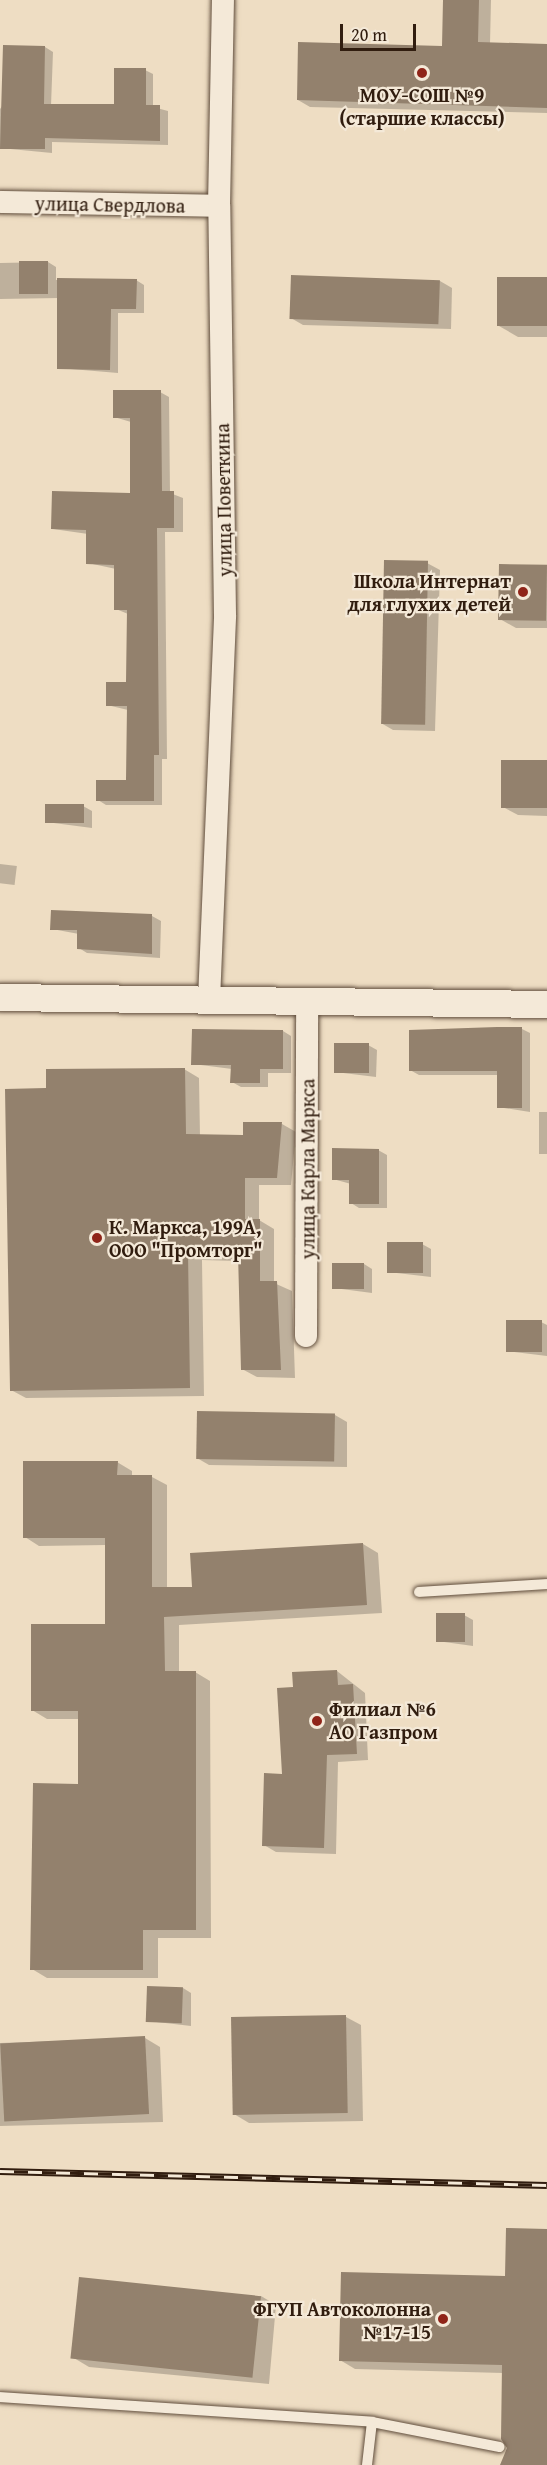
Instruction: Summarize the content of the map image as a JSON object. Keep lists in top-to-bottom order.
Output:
{
  "streets": {
    "street": ["улица Свердлова", "улица Поветкина", "улица Карла Маркса"]
  },
  "crossings": [
    ["улица Свердлова", "улица Поветкина"]
  ],
  "places": [
    "МОУ-СОШ №9 (старшие классы)",
    "Школа Интернат для глухих детей",
    "К. Маркса, 199А, ООО \"Промторг\"",
    "Филиал №6 АО Газпром",
    "ФГУП Автоколонна №17-15"
  ],
  "scale_bar": "20 m"
}
